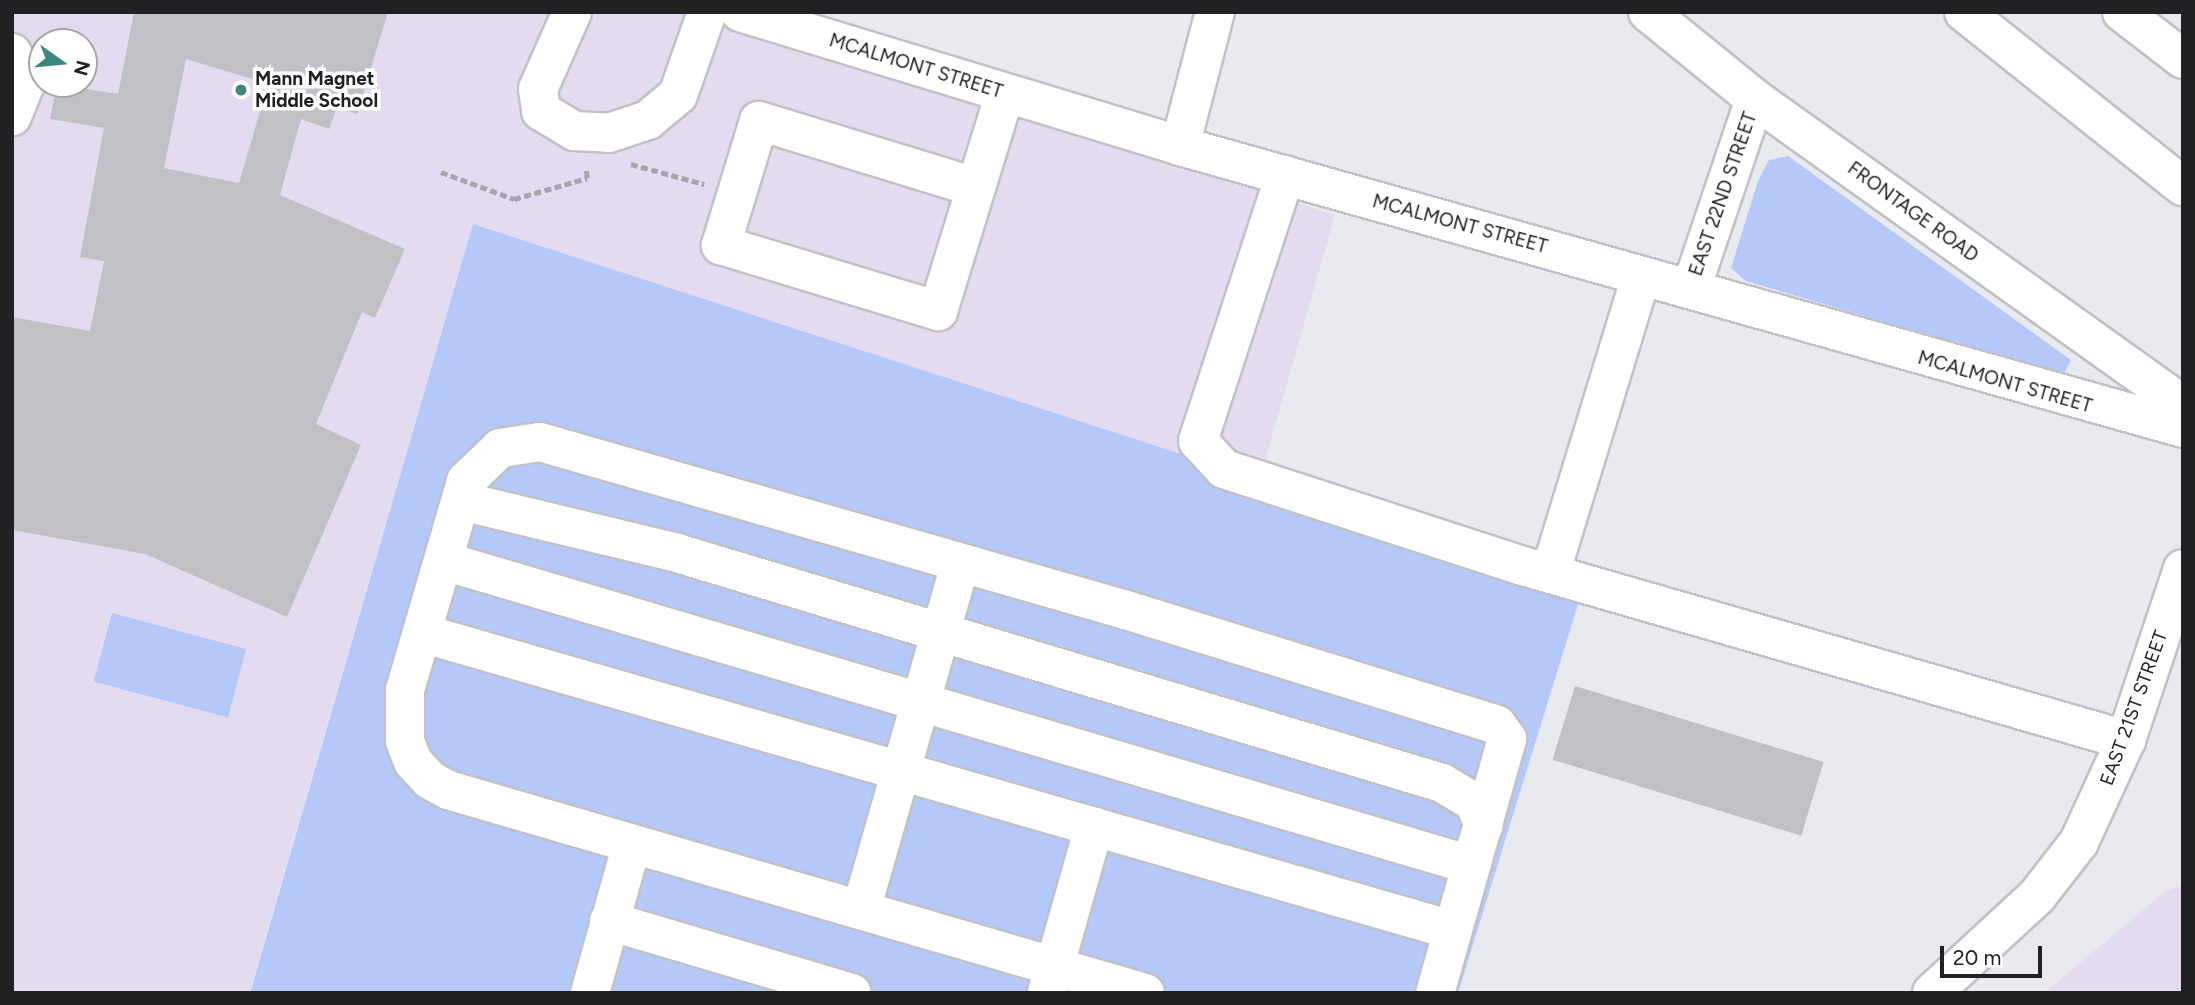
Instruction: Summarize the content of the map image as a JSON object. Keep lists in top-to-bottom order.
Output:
{
  "streets": {
    "main road": [
      "MCALMONT STREET",
      "EAST 22ND STREET",
      "FRONTAGE ROAD",
      "EAST 21ST STREET"
    ]
  },
  "crossings": [
    ["MCALMONT STREET", "EAST 22ND STREET"],
    ["EAST 22ND STREET", "FRONTAGE ROAD"]
  ],
  "places": ["Mann Magnet Middle School"],
  "scale_bar": "20 m",
  "north": "right"
}
